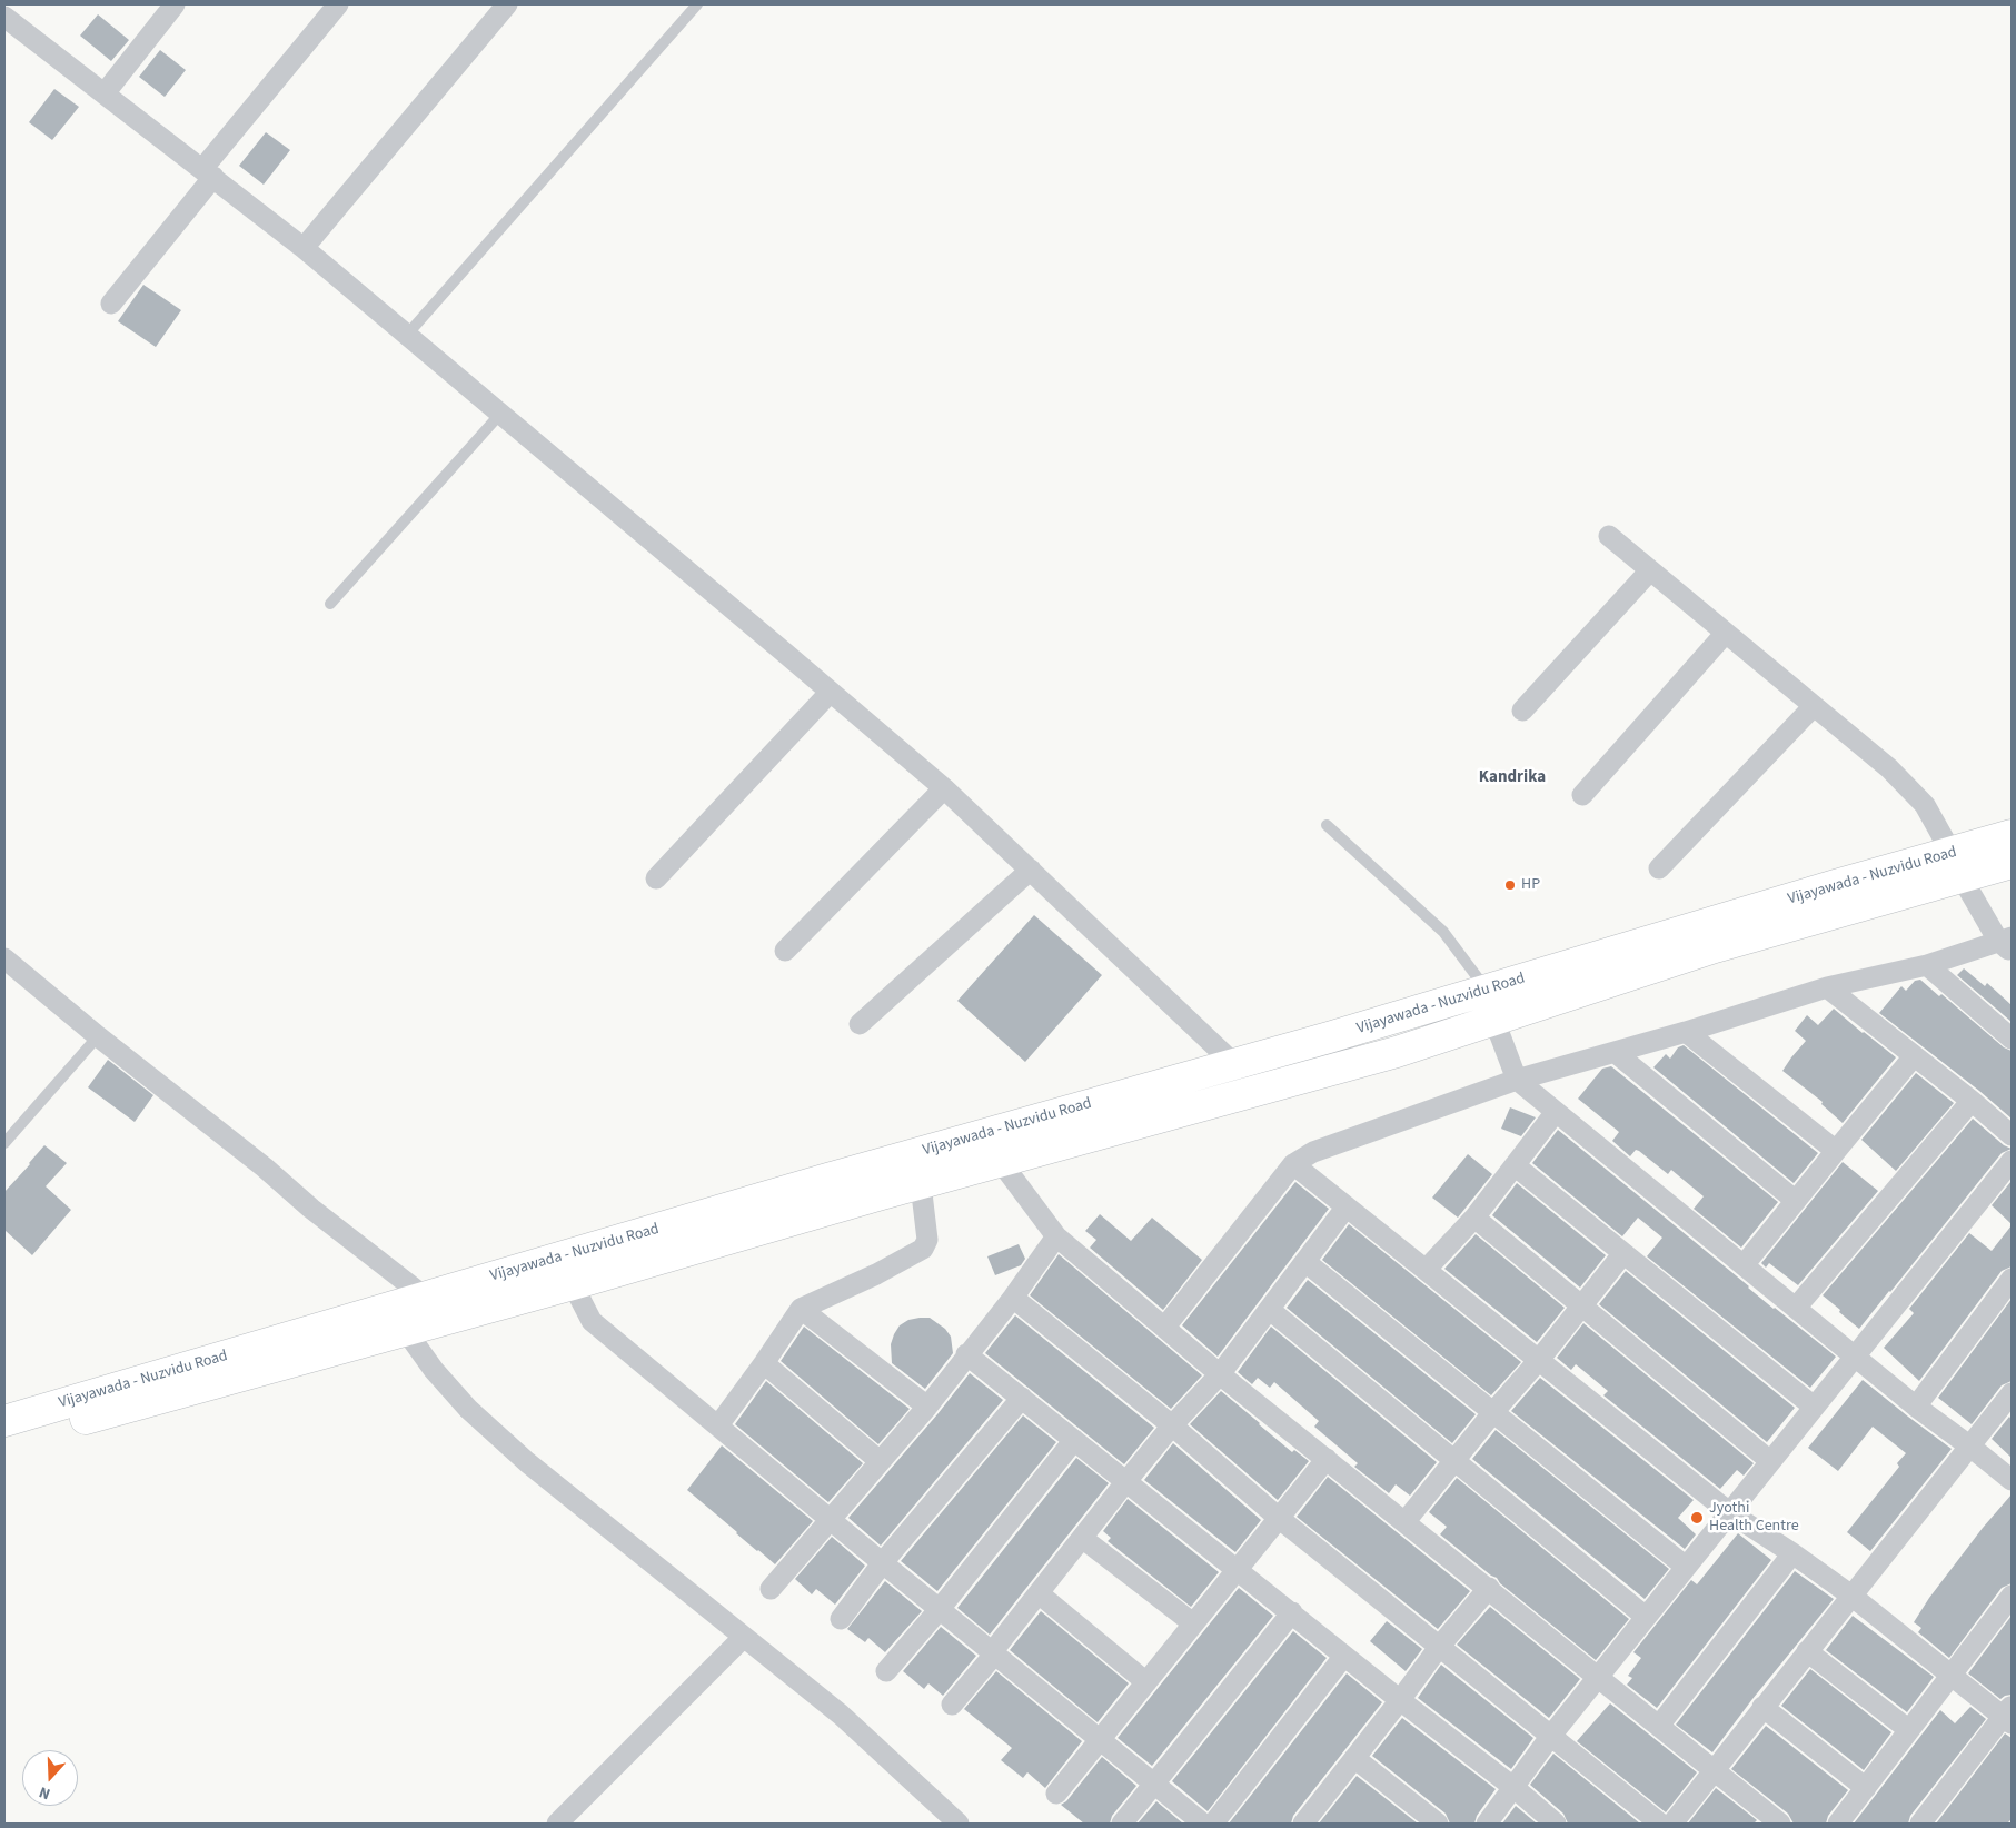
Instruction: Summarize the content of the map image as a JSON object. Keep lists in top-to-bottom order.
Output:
{
  "streets": {
    "main road": ["Vijayawada - Nuzvidu Road"]
  },
  "districts": ["Kandrika"],
  "places": ["HP", "Jyothi Health Centre"],
  "north": "bottom"
}
